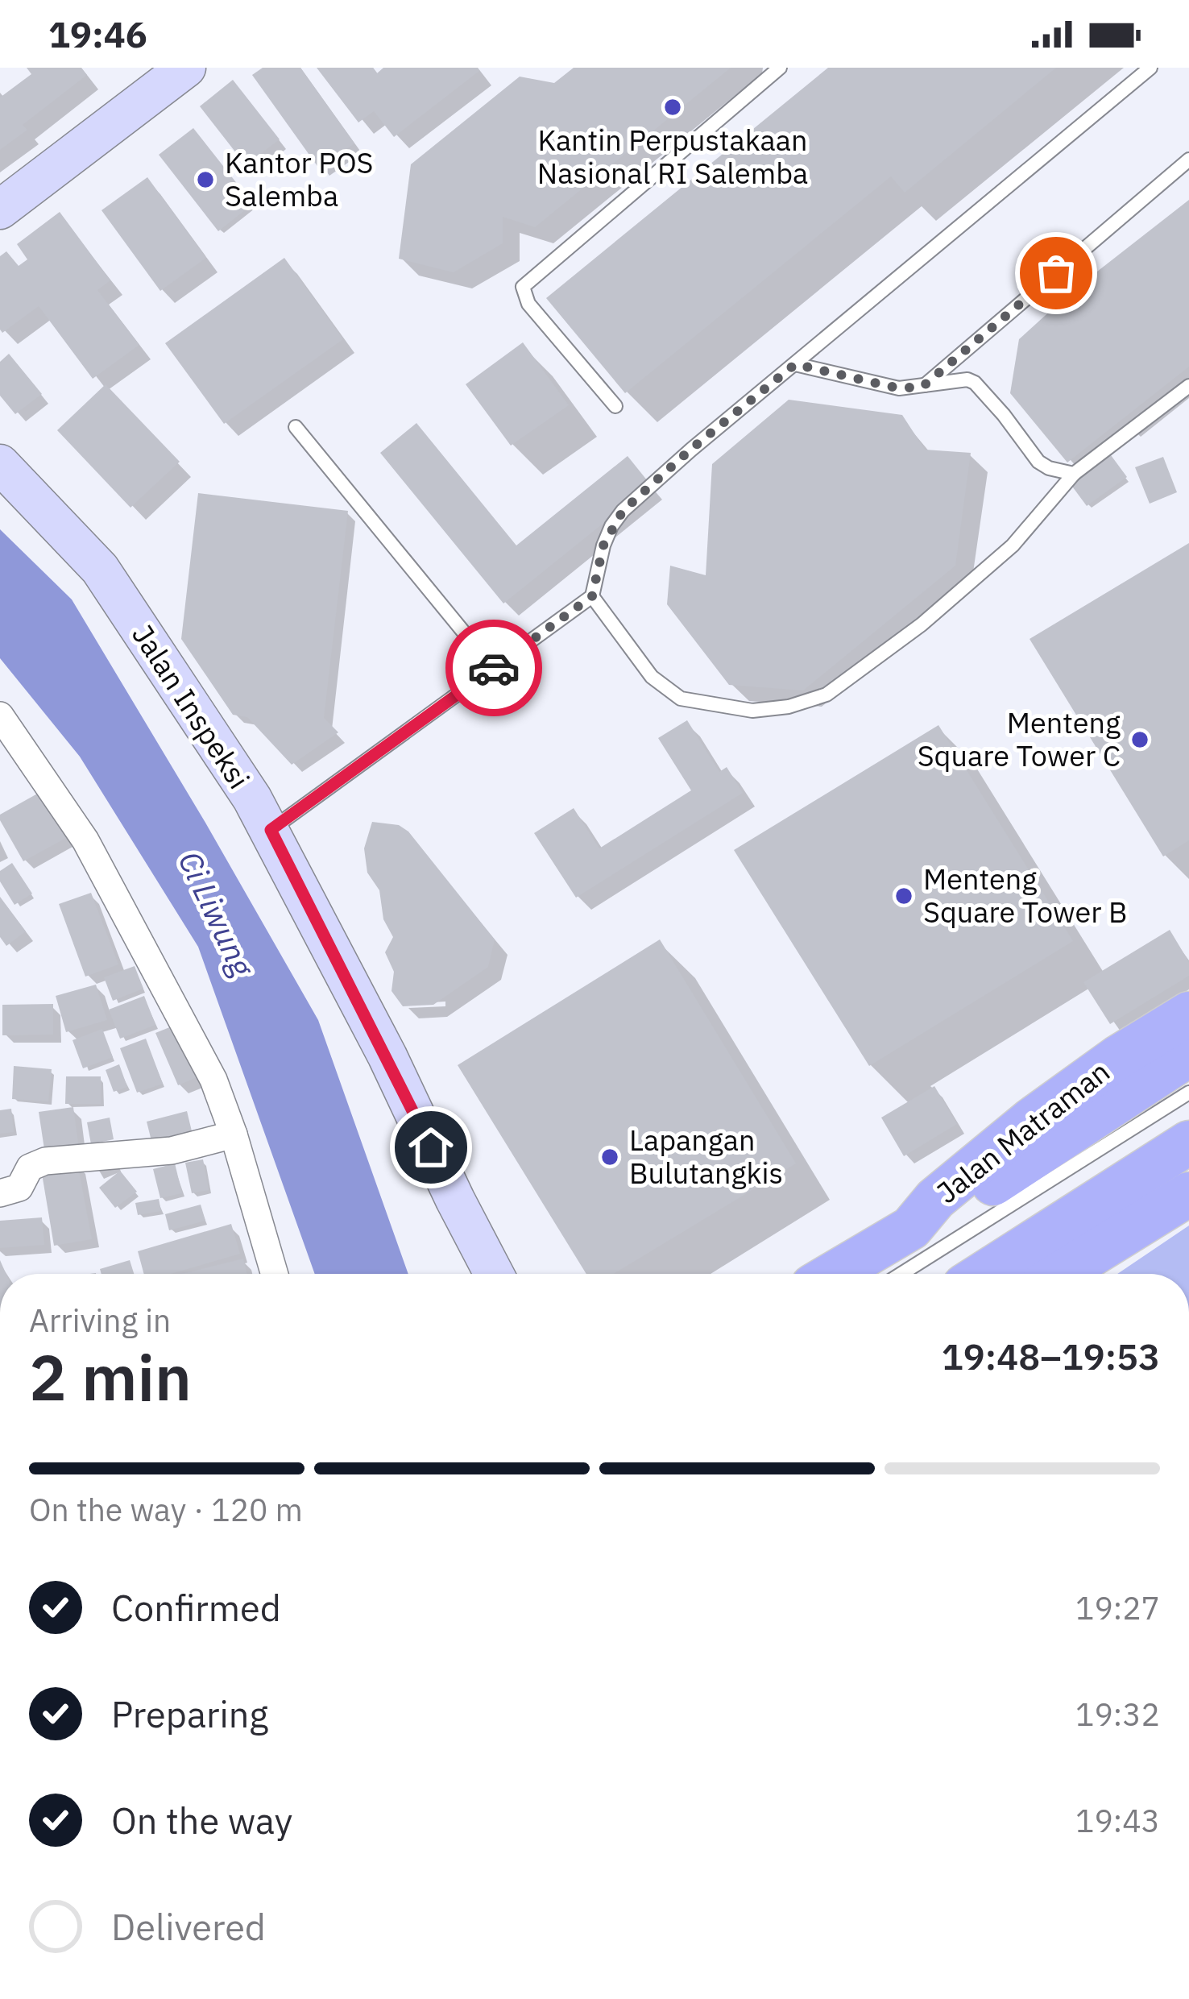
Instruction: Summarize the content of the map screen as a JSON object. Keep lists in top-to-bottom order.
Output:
{
  "streets": {
    "main road": ["Jalan Matraman"],
    "street": ["Jalan Inspeksi"]
  },
  "water": ["Ci Liwung"],
  "places": [
    "Kantin Perpustakaan Nasional RI Salemba",
    "Kantor POS Salemba",
    "Menteng Square Tower C",
    "Menteng Square Tower B",
    "Lapangan Bulutangkis"
  ],
  "page": {
    "status": "19:46",
    "heading": ["2 min", "Arriving in", "19:48–19:53"],
    "bar": "On the way · 120 m",
    "list": [
      ["Confirmed", "19:27"],
      ["Preparing", "19:32"],
      ["On the way", "19:43"],
      "Delivered"
    ]
  }
}
